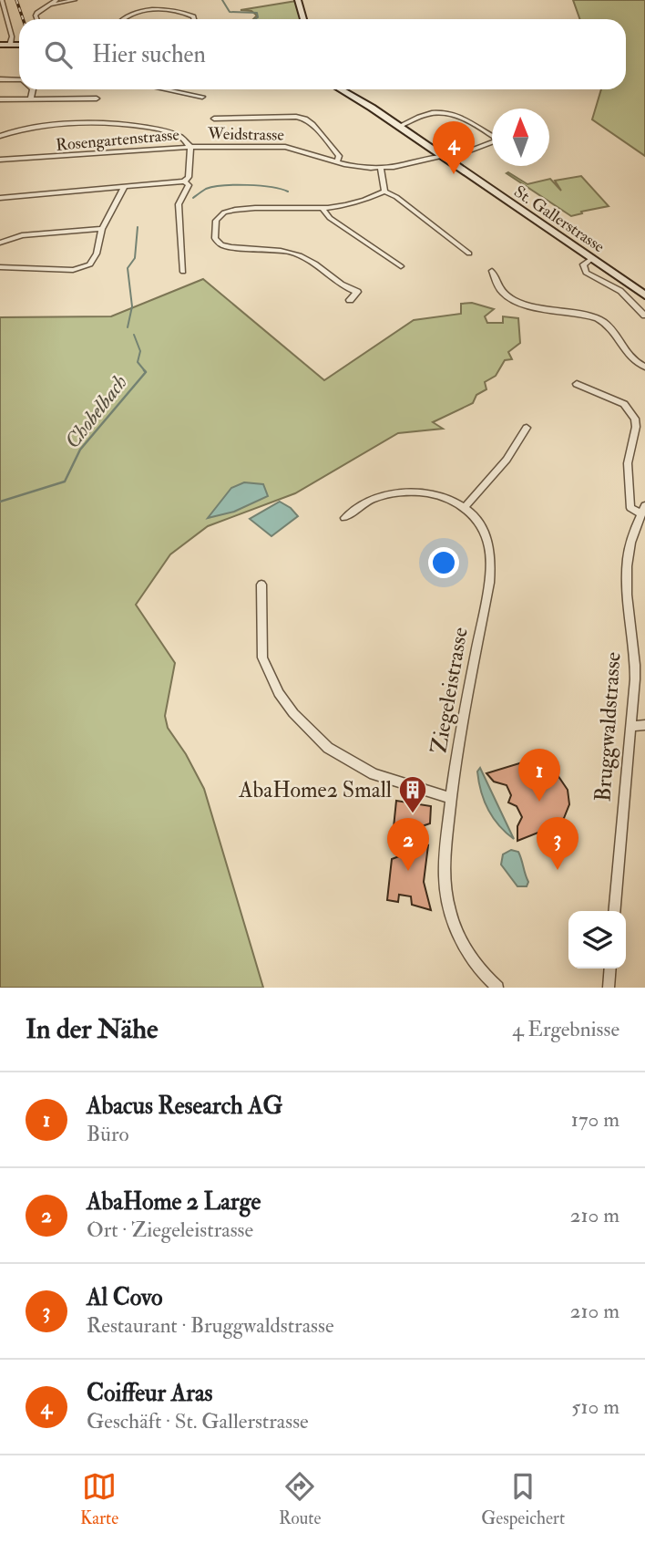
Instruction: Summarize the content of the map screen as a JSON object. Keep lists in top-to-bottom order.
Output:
{
  "streets": {
    "main road": ["St. Gallerstrasse"],
    "street": [
      "Weidstrasse",
      "Rosengartenstrasse",
      "Ziegeleistrasse",
      "Bruggwaldstrasse"
    ]
  },
  "crossings": [
    ["Weidstrasse", "Rosengartenstrasse"],
    ["Weidstrasse", "St. Gallerstrasse"]
  ],
  "water": ["Chobelbach"],
  "places": {
    "building": ["AbaHome2 Small"]
  },
  "north": "top",
  "page": {
    "search": "Hier suchen",
    "pins": [
      "4",
      "1",
      "3",
      "2"
    ],
    "heading": ["In der Nähe", "4 Ergebnisse"],
    "list": [
      {
        "mark": "1",
        "name": "Abacus Research AG",
        "note": "Büro",
        "value": "170 m"
      },
      {
        "mark": "2",
        "name": "AbaHome 2 Large",
        "note": "Ort · Ziegeleistrasse",
        "value": "210 m"
      },
      {
        "mark": "3",
        "name": "Al Covo",
        "note": "Restaurant · Bruggwaldstrasse",
        "value": "210 m"
      },
      {
        "mark": "4",
        "name": "Coiffeur Aras",
        "note": "Geschäft · St. Gallerstrasse",
        "value": "510 m"
      }
    ],
    "nav": ["Karte", "Route", "Gespeichert"]
  }
}
